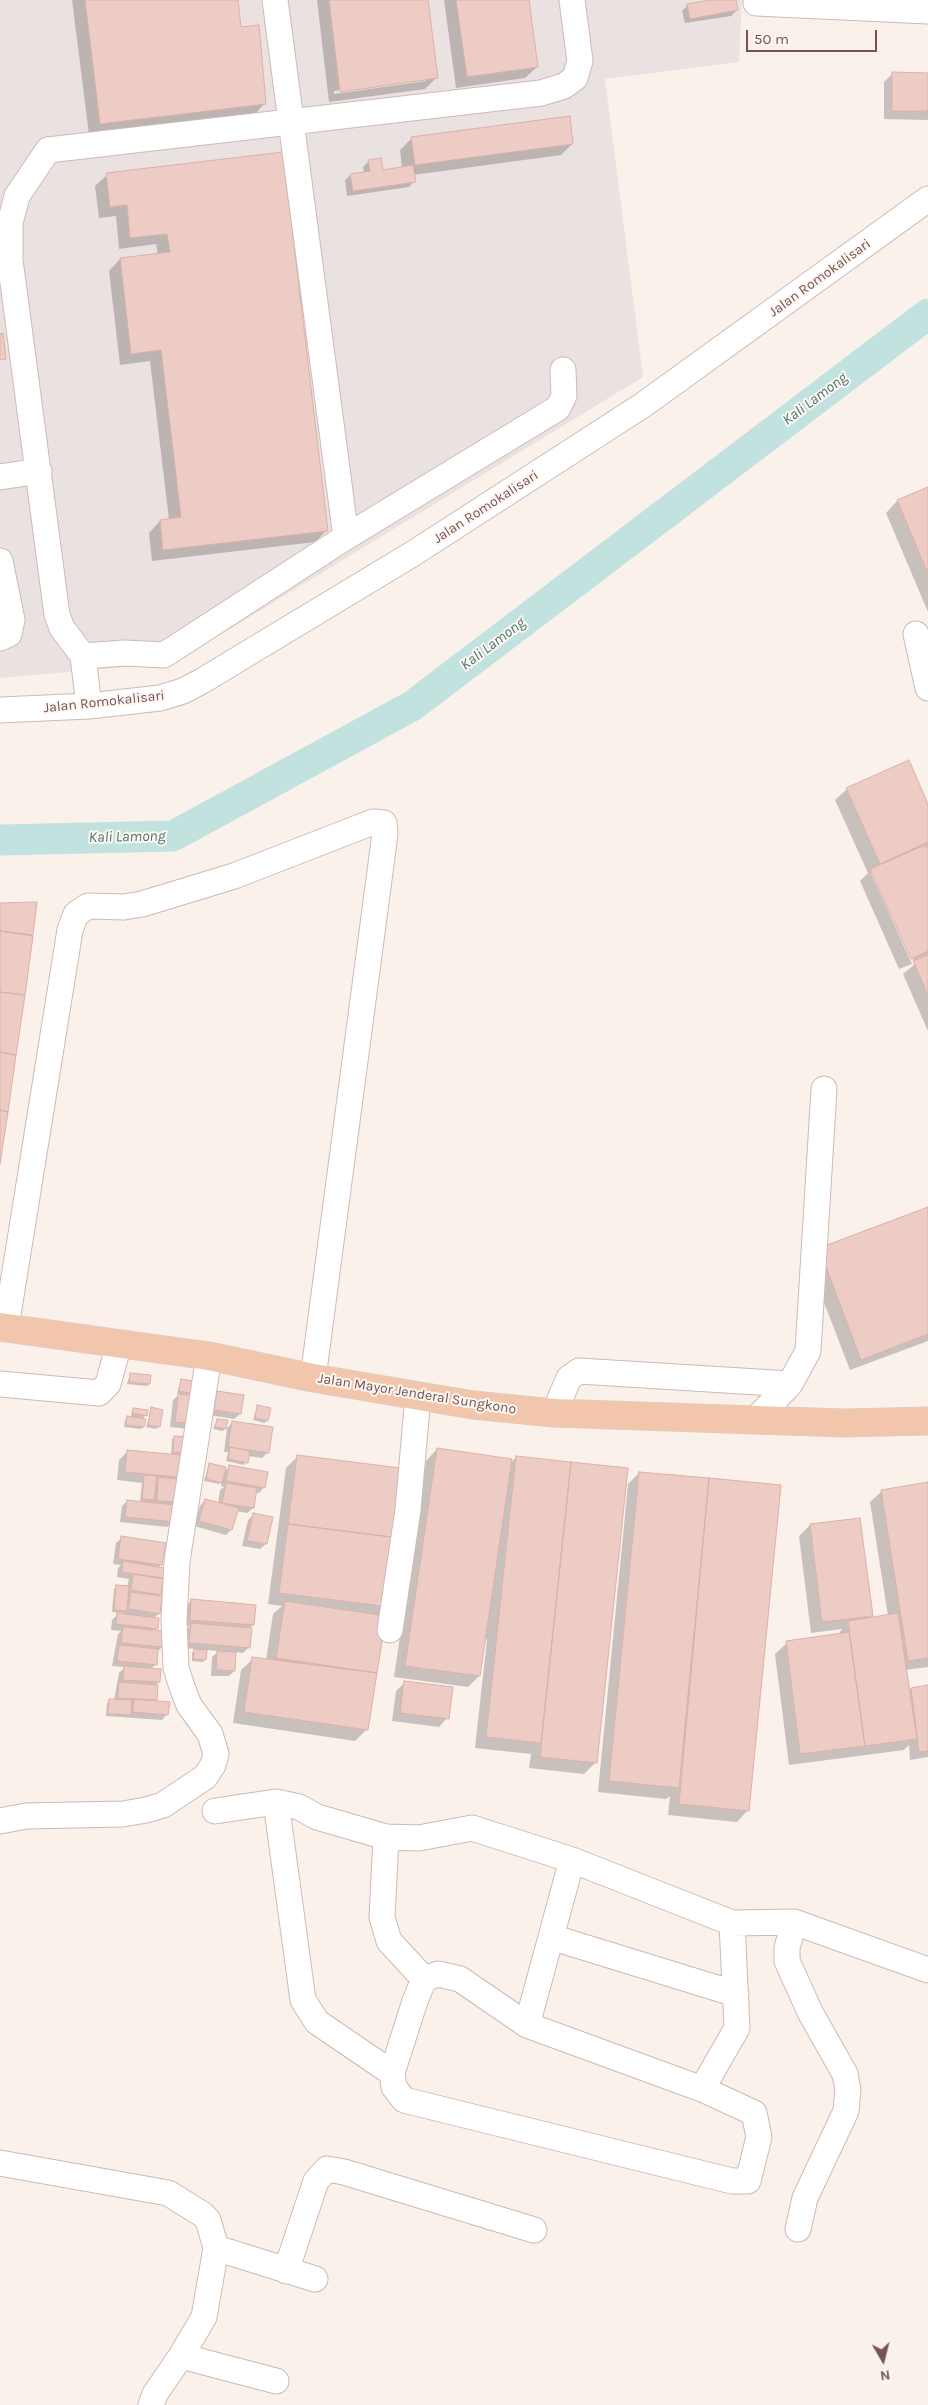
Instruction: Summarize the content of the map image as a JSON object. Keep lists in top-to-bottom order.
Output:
{
  "streets": {
    "main road": ["Jalan Mayor Jenderal Sungkono"],
    "street": ["Jalan Romokalisari"]
  },
  "water": ["Kali Lamong"],
  "scale_bar": "50 m",
  "north": "bottom"
}
